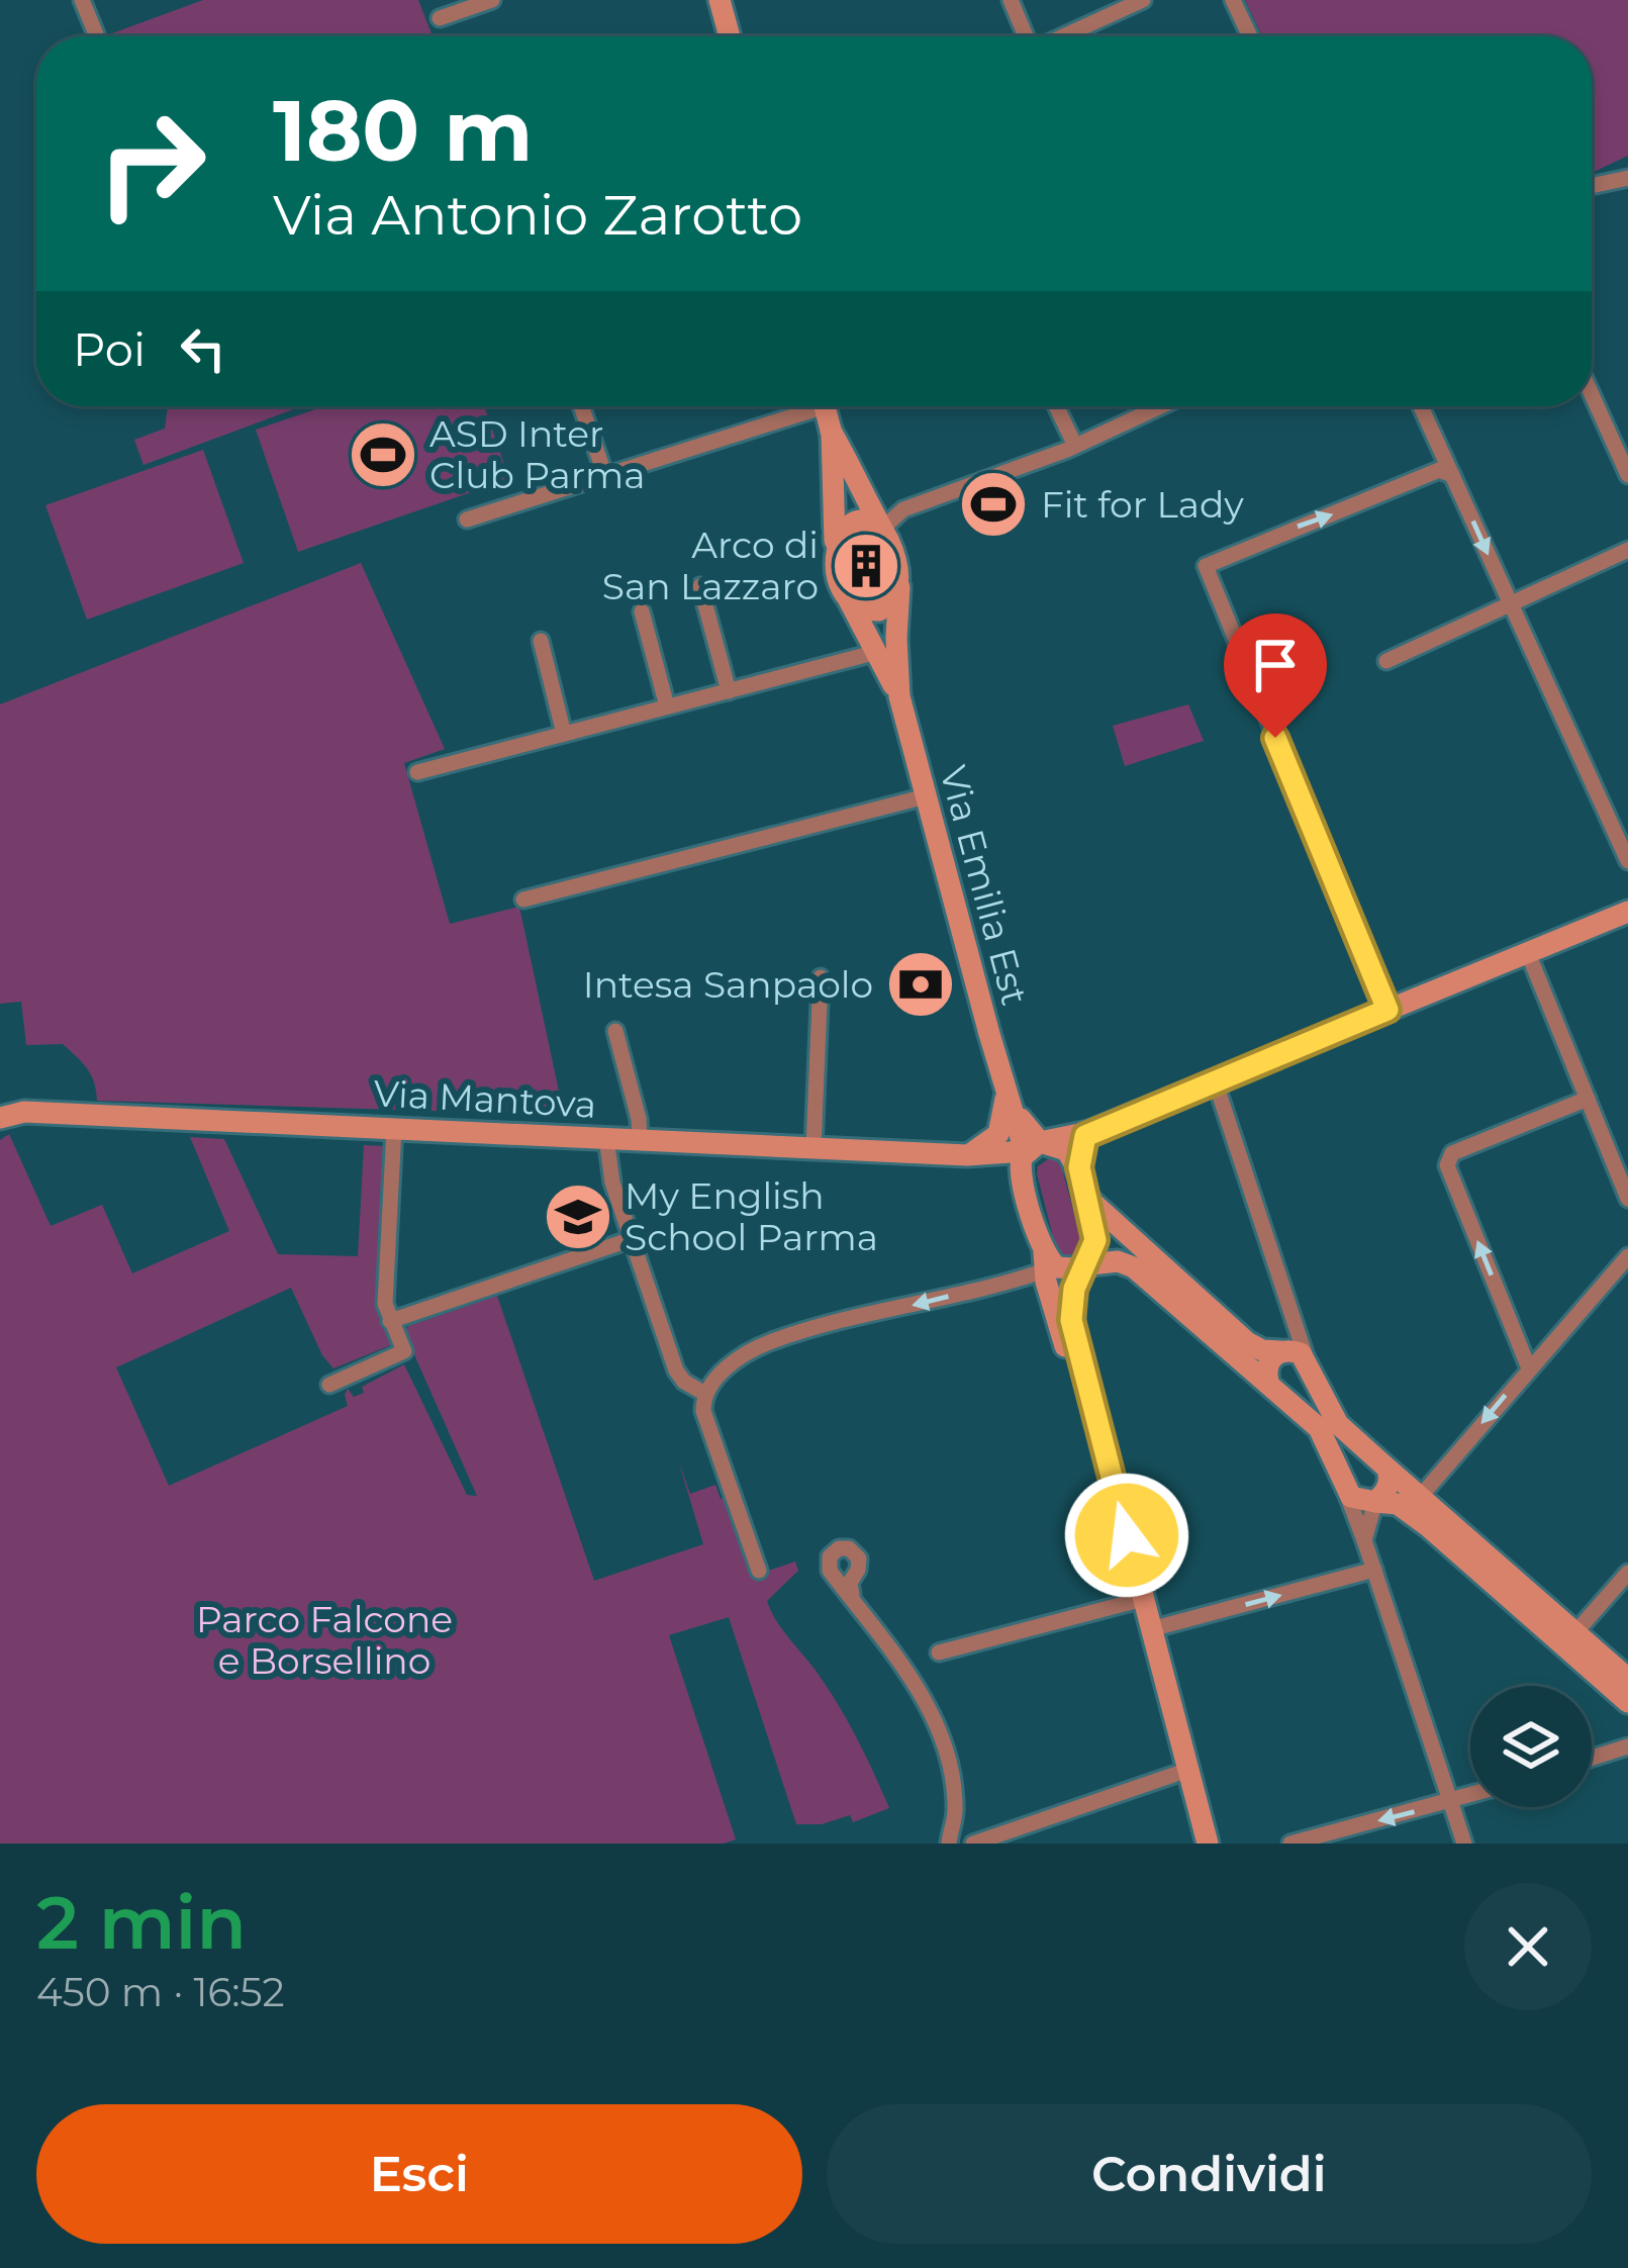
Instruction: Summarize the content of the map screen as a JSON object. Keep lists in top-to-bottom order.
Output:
{
  "streets": {
    "main road": ["Via Emilia Est", "Via Mantova"]
  },
  "crossings": [
    ["Via Emilia Est", "Via Mantova"]
  ],
  "parks": ["Parco Falcone e Borsellino"],
  "places": {
    "sports": ["ASD Inter Club Parma", "Fit for Lady"],
    "building": ["Arco di San Lazzaro"],
    "bank": ["Intesa Sanpaolo"],
    "school or university": ["My English School Parma"]
  },
  "page": {
    "turn": ["180 m", "Via Antonio Zarotto"],
    "then": "Poi",
    "heading": ["2 min", "450 m · 16:52"],
    "buttons": ["Esci", "Condividi"]
  }
}
